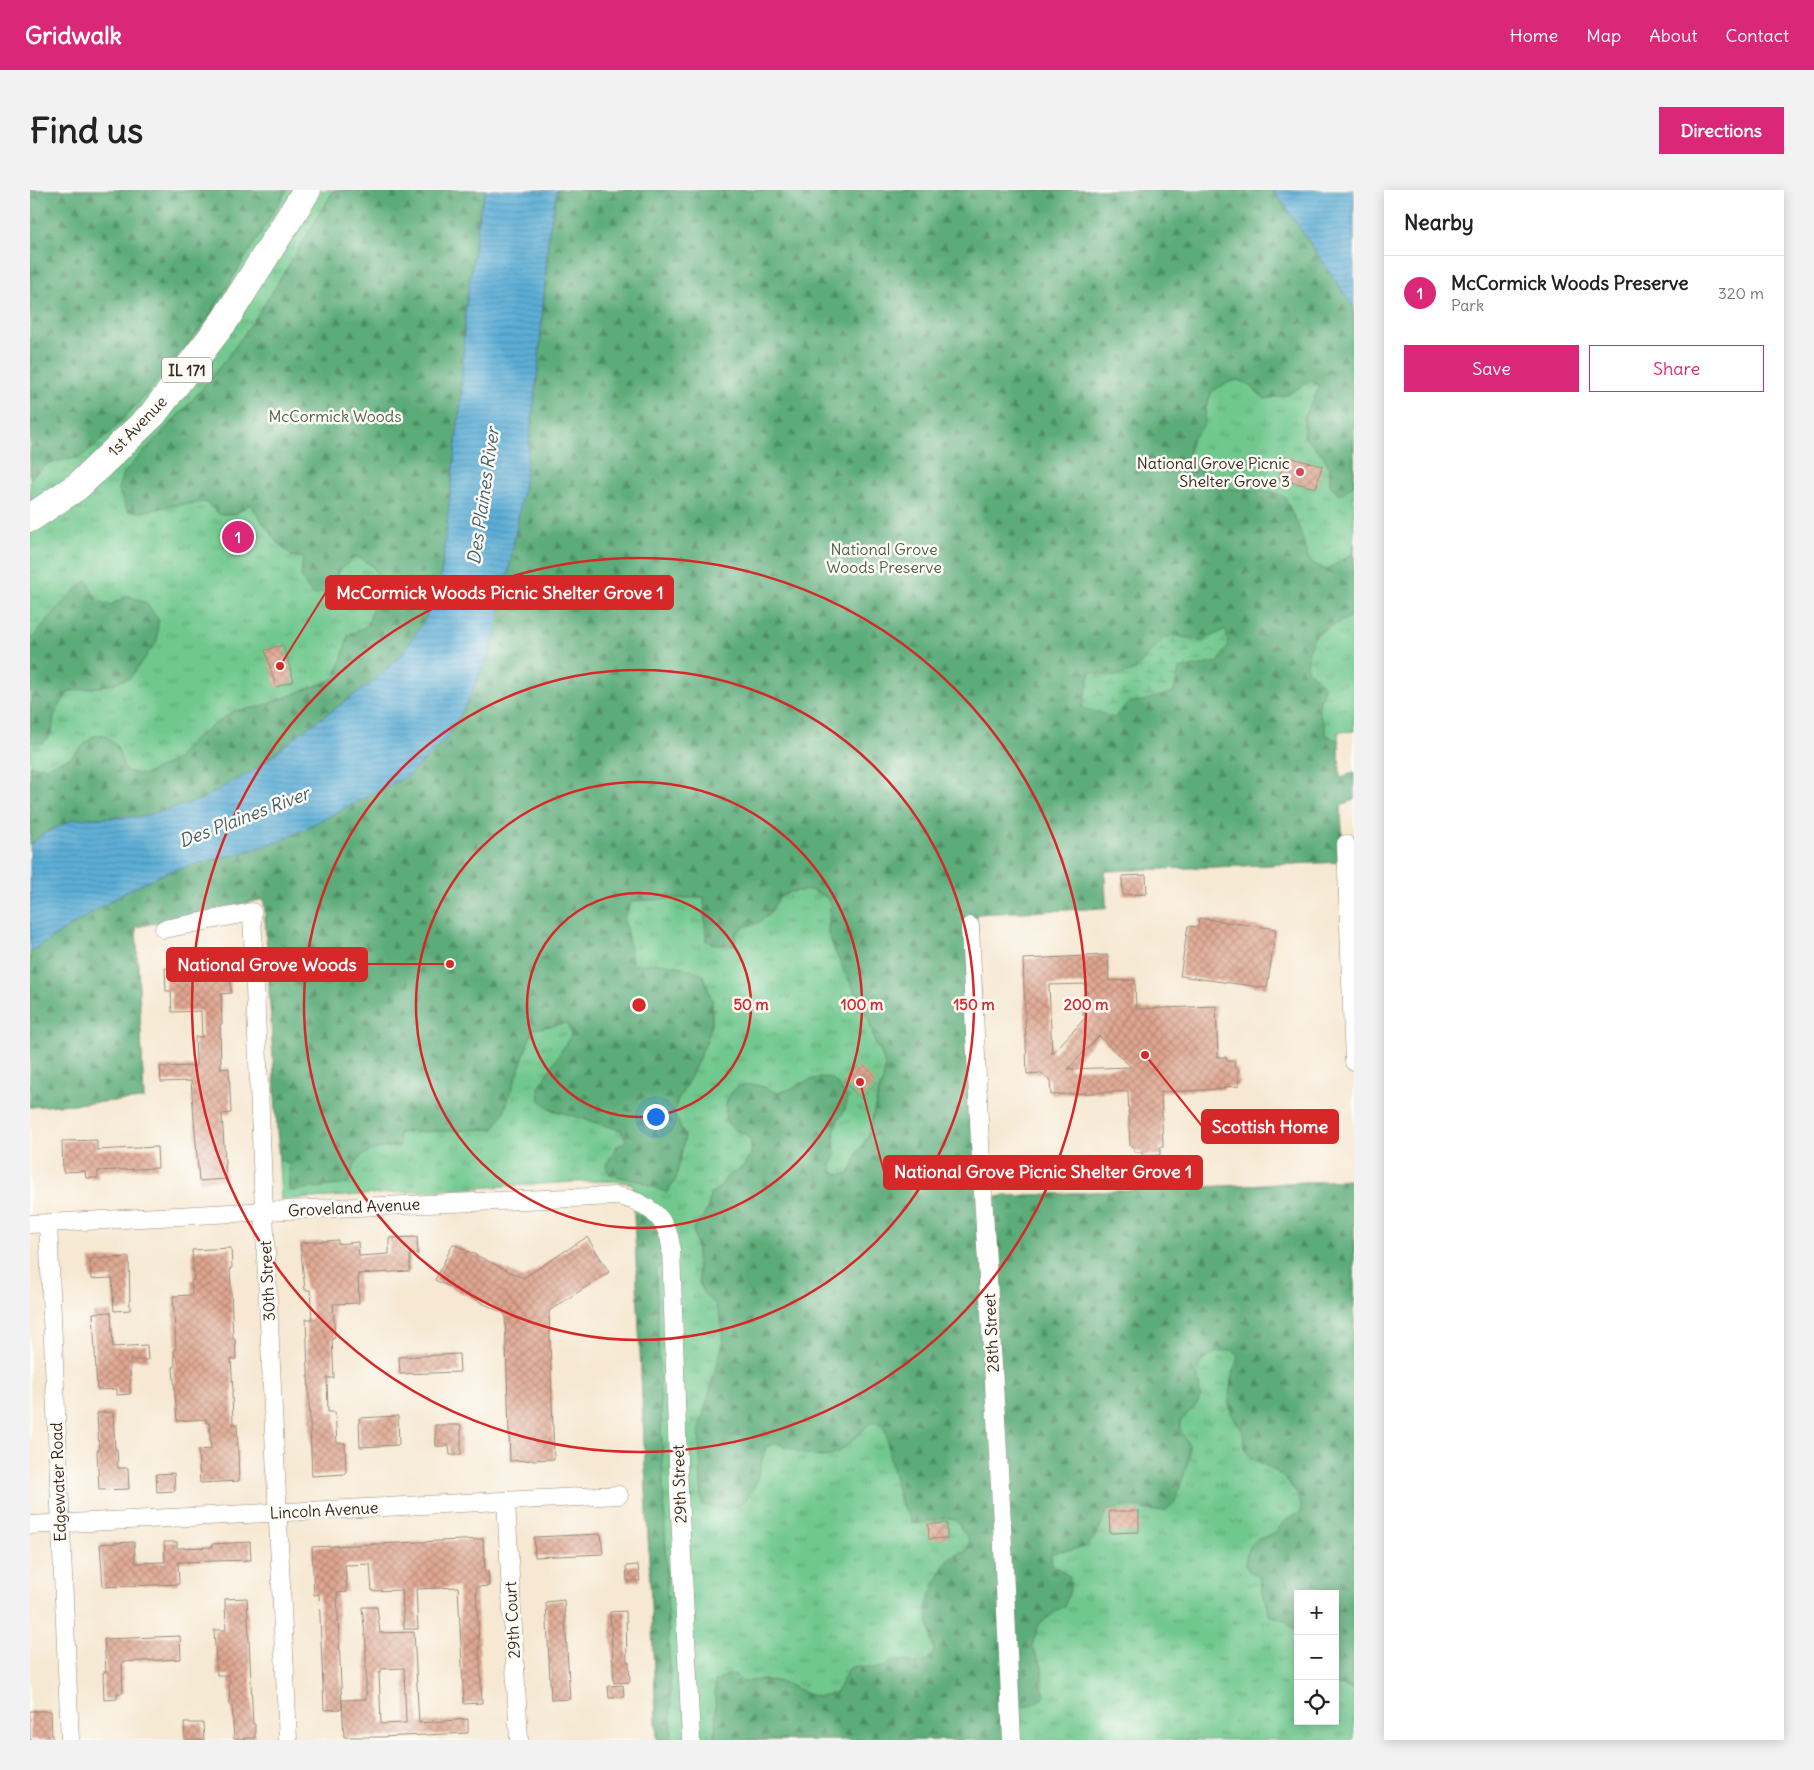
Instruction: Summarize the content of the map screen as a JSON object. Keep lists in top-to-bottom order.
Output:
{
  "streets": {
    "main road": ["IL 171", "1st Avenue"],
    "street": [
      "Groveland Avenue",
      "30th Street",
      "28th Street",
      "Edgewater Road",
      "29th Street",
      "Lincoln Avenue",
      "29th Court"
    ]
  },
  "crossings": [
    ["Groveland Avenue", "30th Street"],
    ["Groveland Avenue", "Edgewater Road"],
    ["Groveland Avenue", "29th Street"],
    ["30th Street", "Lincoln Avenue"],
    ["Edgewater Road", "Lincoln Avenue"],
    ["Lincoln Avenue", "29th Court"]
  ],
  "water": ["Des Plaines River"],
  "parks": ["McCormick Woods", "National Grove Woods Preserve"],
  "places": [
    "National Grove Picnic Shelter Grove 3",
    "McCormick Woods Picnic Shelter Grove 1",
    "National Grove Woods",
    "Scottish Home",
    "National Grove Picnic Shelter Grove 1"
  ],
  "page": {
    "header": "Gridwalk",
    "nav": [
      "Home",
      "Map",
      "About",
      "Contact"
    ],
    "buttons": [
      "Directions",
      ["Save", "Share"]
    ],
    "title": "Find us",
    "heading": "Nearby",
    "list": [
      {
        "mark": "1",
        "name": "McCormick Woods Preserve",
        "note": "Park",
        "value": "320 m"
      }
    ],
    "pins": "1",
    "map_buttons": ["+", "−"]
  },
  "rings": [
    "50 m",
    "100 m",
    "150 m",
    "200 m"
  ]
}
